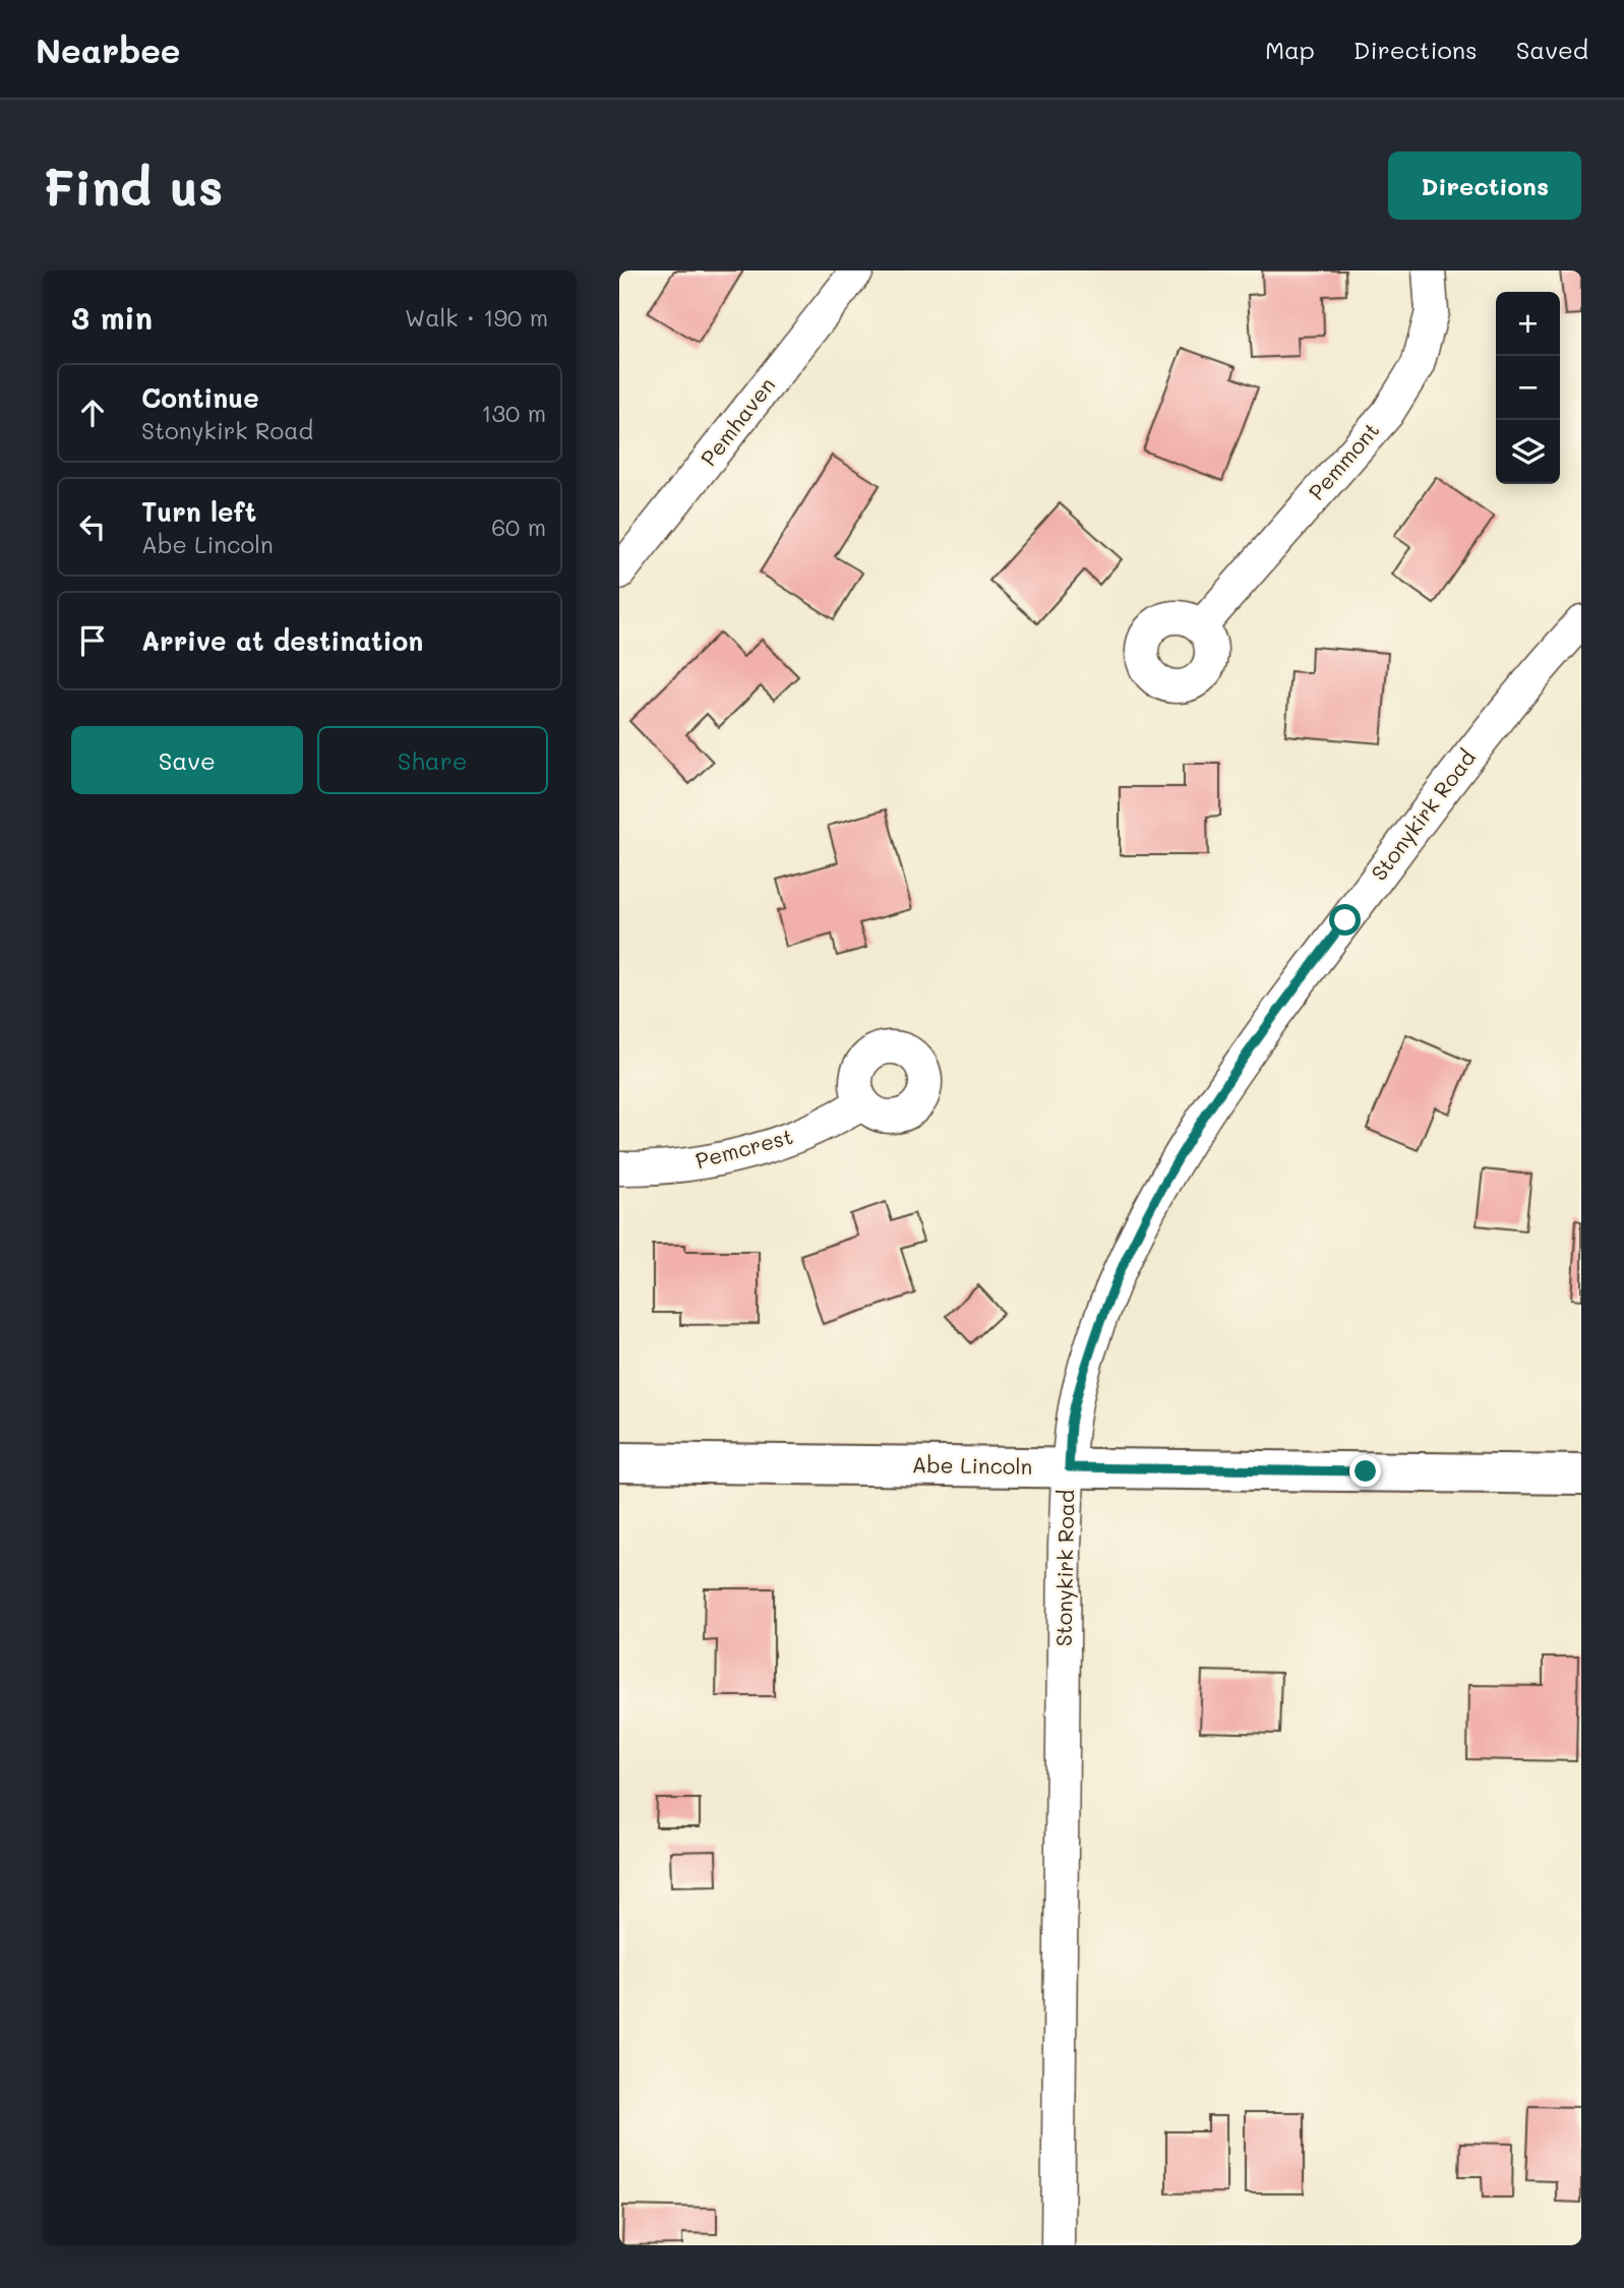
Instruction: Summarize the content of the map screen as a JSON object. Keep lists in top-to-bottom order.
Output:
{
  "streets": {
    "street": [
      "Pemhaven",
      "Pemmont",
      "Stonykirk Road",
      "Pemcrest",
      "Abe Lincoln"
    ]
  },
  "crossings": [
    ["Stonykirk Road", "Abe Lincoln"]
  ],
  "page": {
    "header": "Nearbee",
    "nav": ["Map", "Directions", "Saved"],
    "buttons": [
      "Directions",
      ["Save", "Share"]
    ],
    "title": "Find us",
    "heading": ["3 min", "Walk · 190 m"],
    "map_buttons": ["+", "−"],
    "list": [
      ["Continue", "Stonykirk Road", "130 m"],
      ["Turn left", "Abe Lincoln", "60 m"],
      "Arrive at destination"
    ]
  }
}
